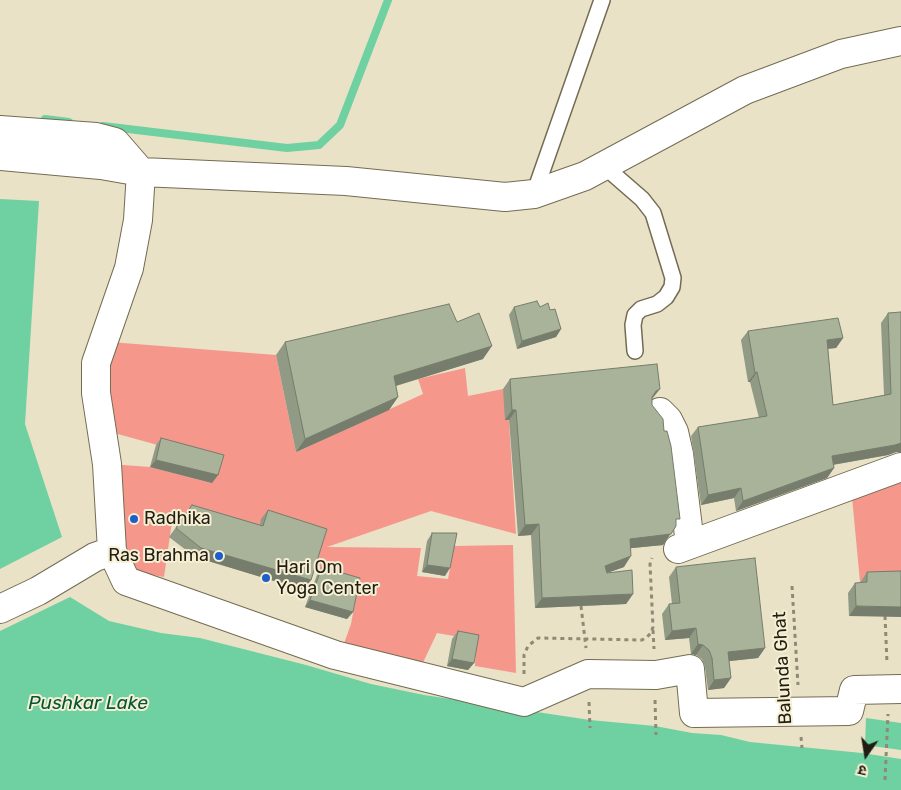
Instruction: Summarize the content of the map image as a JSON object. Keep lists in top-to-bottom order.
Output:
{
  "streets": {
    "path": ["Balunda Ghat"]
  },
  "water": ["Pushkar Lake"],
  "places": ["Radhika", "Ras Brahma", "Hari Om Yoga Center"],
  "north": "bottom"
}
